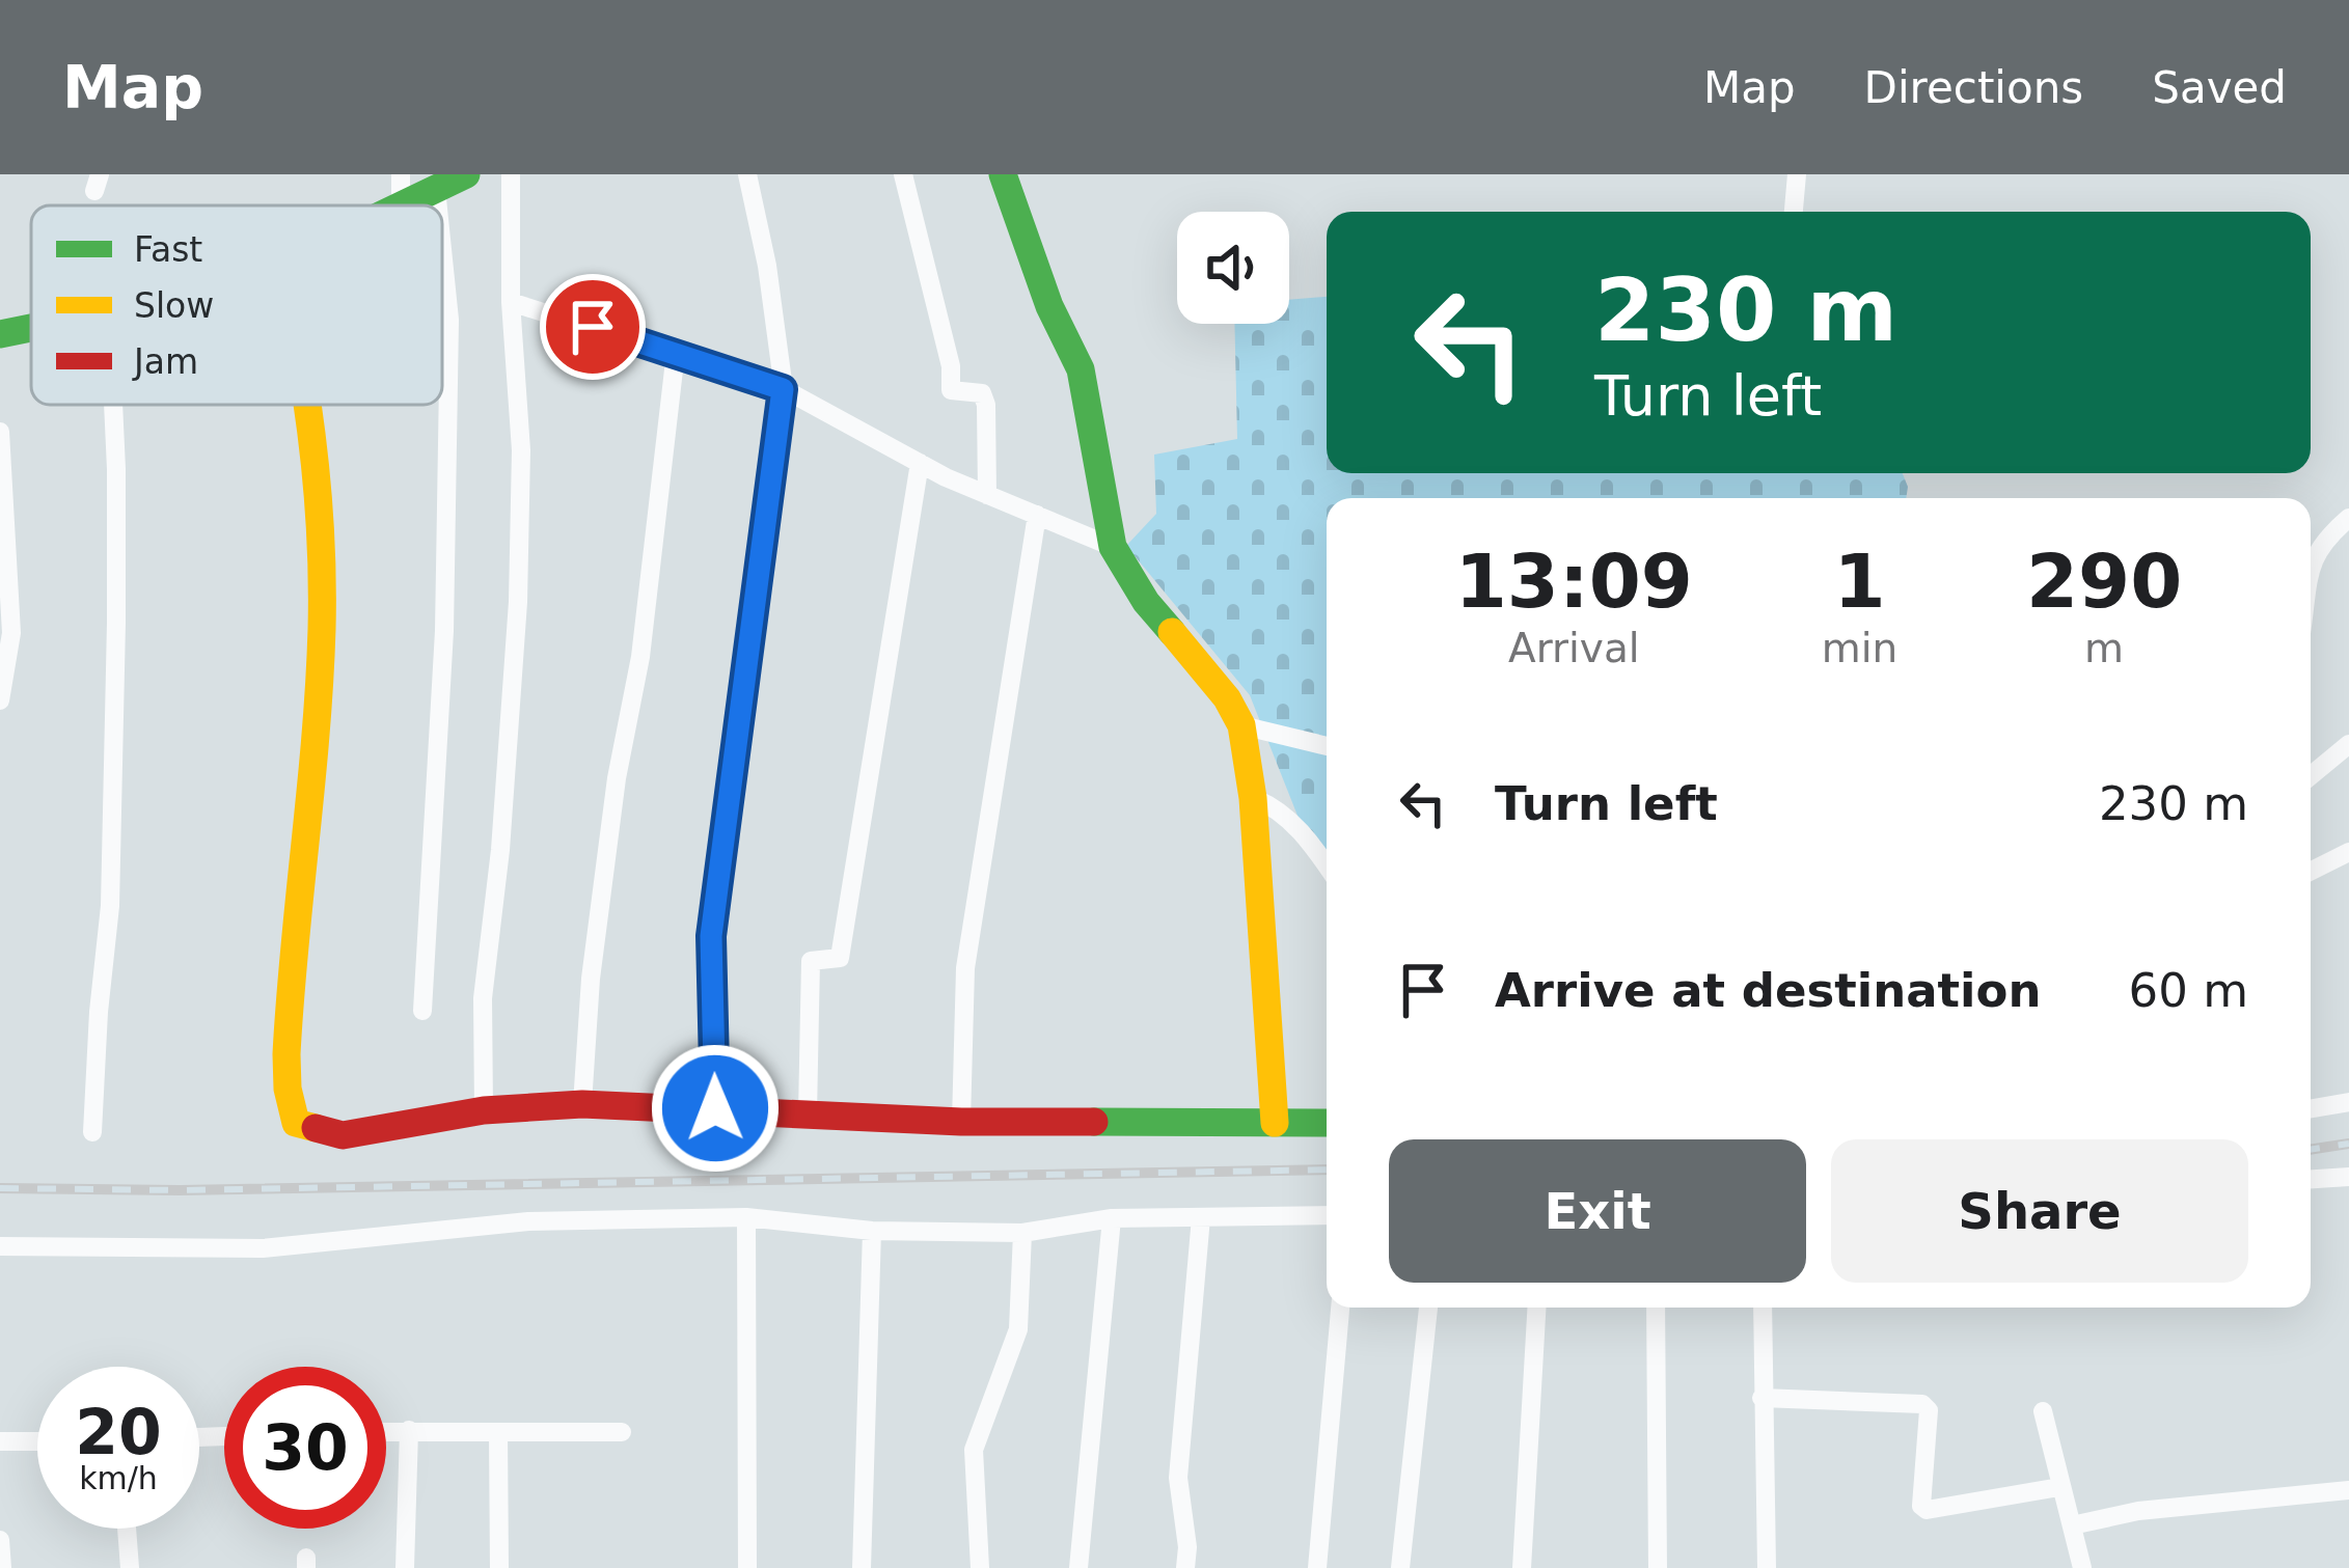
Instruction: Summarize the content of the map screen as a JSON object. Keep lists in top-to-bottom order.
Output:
{
  "legend": ["Fast", "Slow", "Jam"],
  "page": {
    "header": "Map",
    "nav": ["Map", "Directions", "Saved"],
    "turn": ["230 m", "Turn left"],
    "eta": [
      "13:09",
      "Arrival",
      "1",
      "min",
      "290",
      "m"
    ],
    "list": [
      {
        "name": "Turn left",
        "value": "230 m"
      },
      {
        "name": "Arrive at destination",
        "value": "60 m"
      }
    ],
    "buttons": ["Exit", "Share"],
    "speed": "20 km/h",
    "limit": "30"
  }
}
